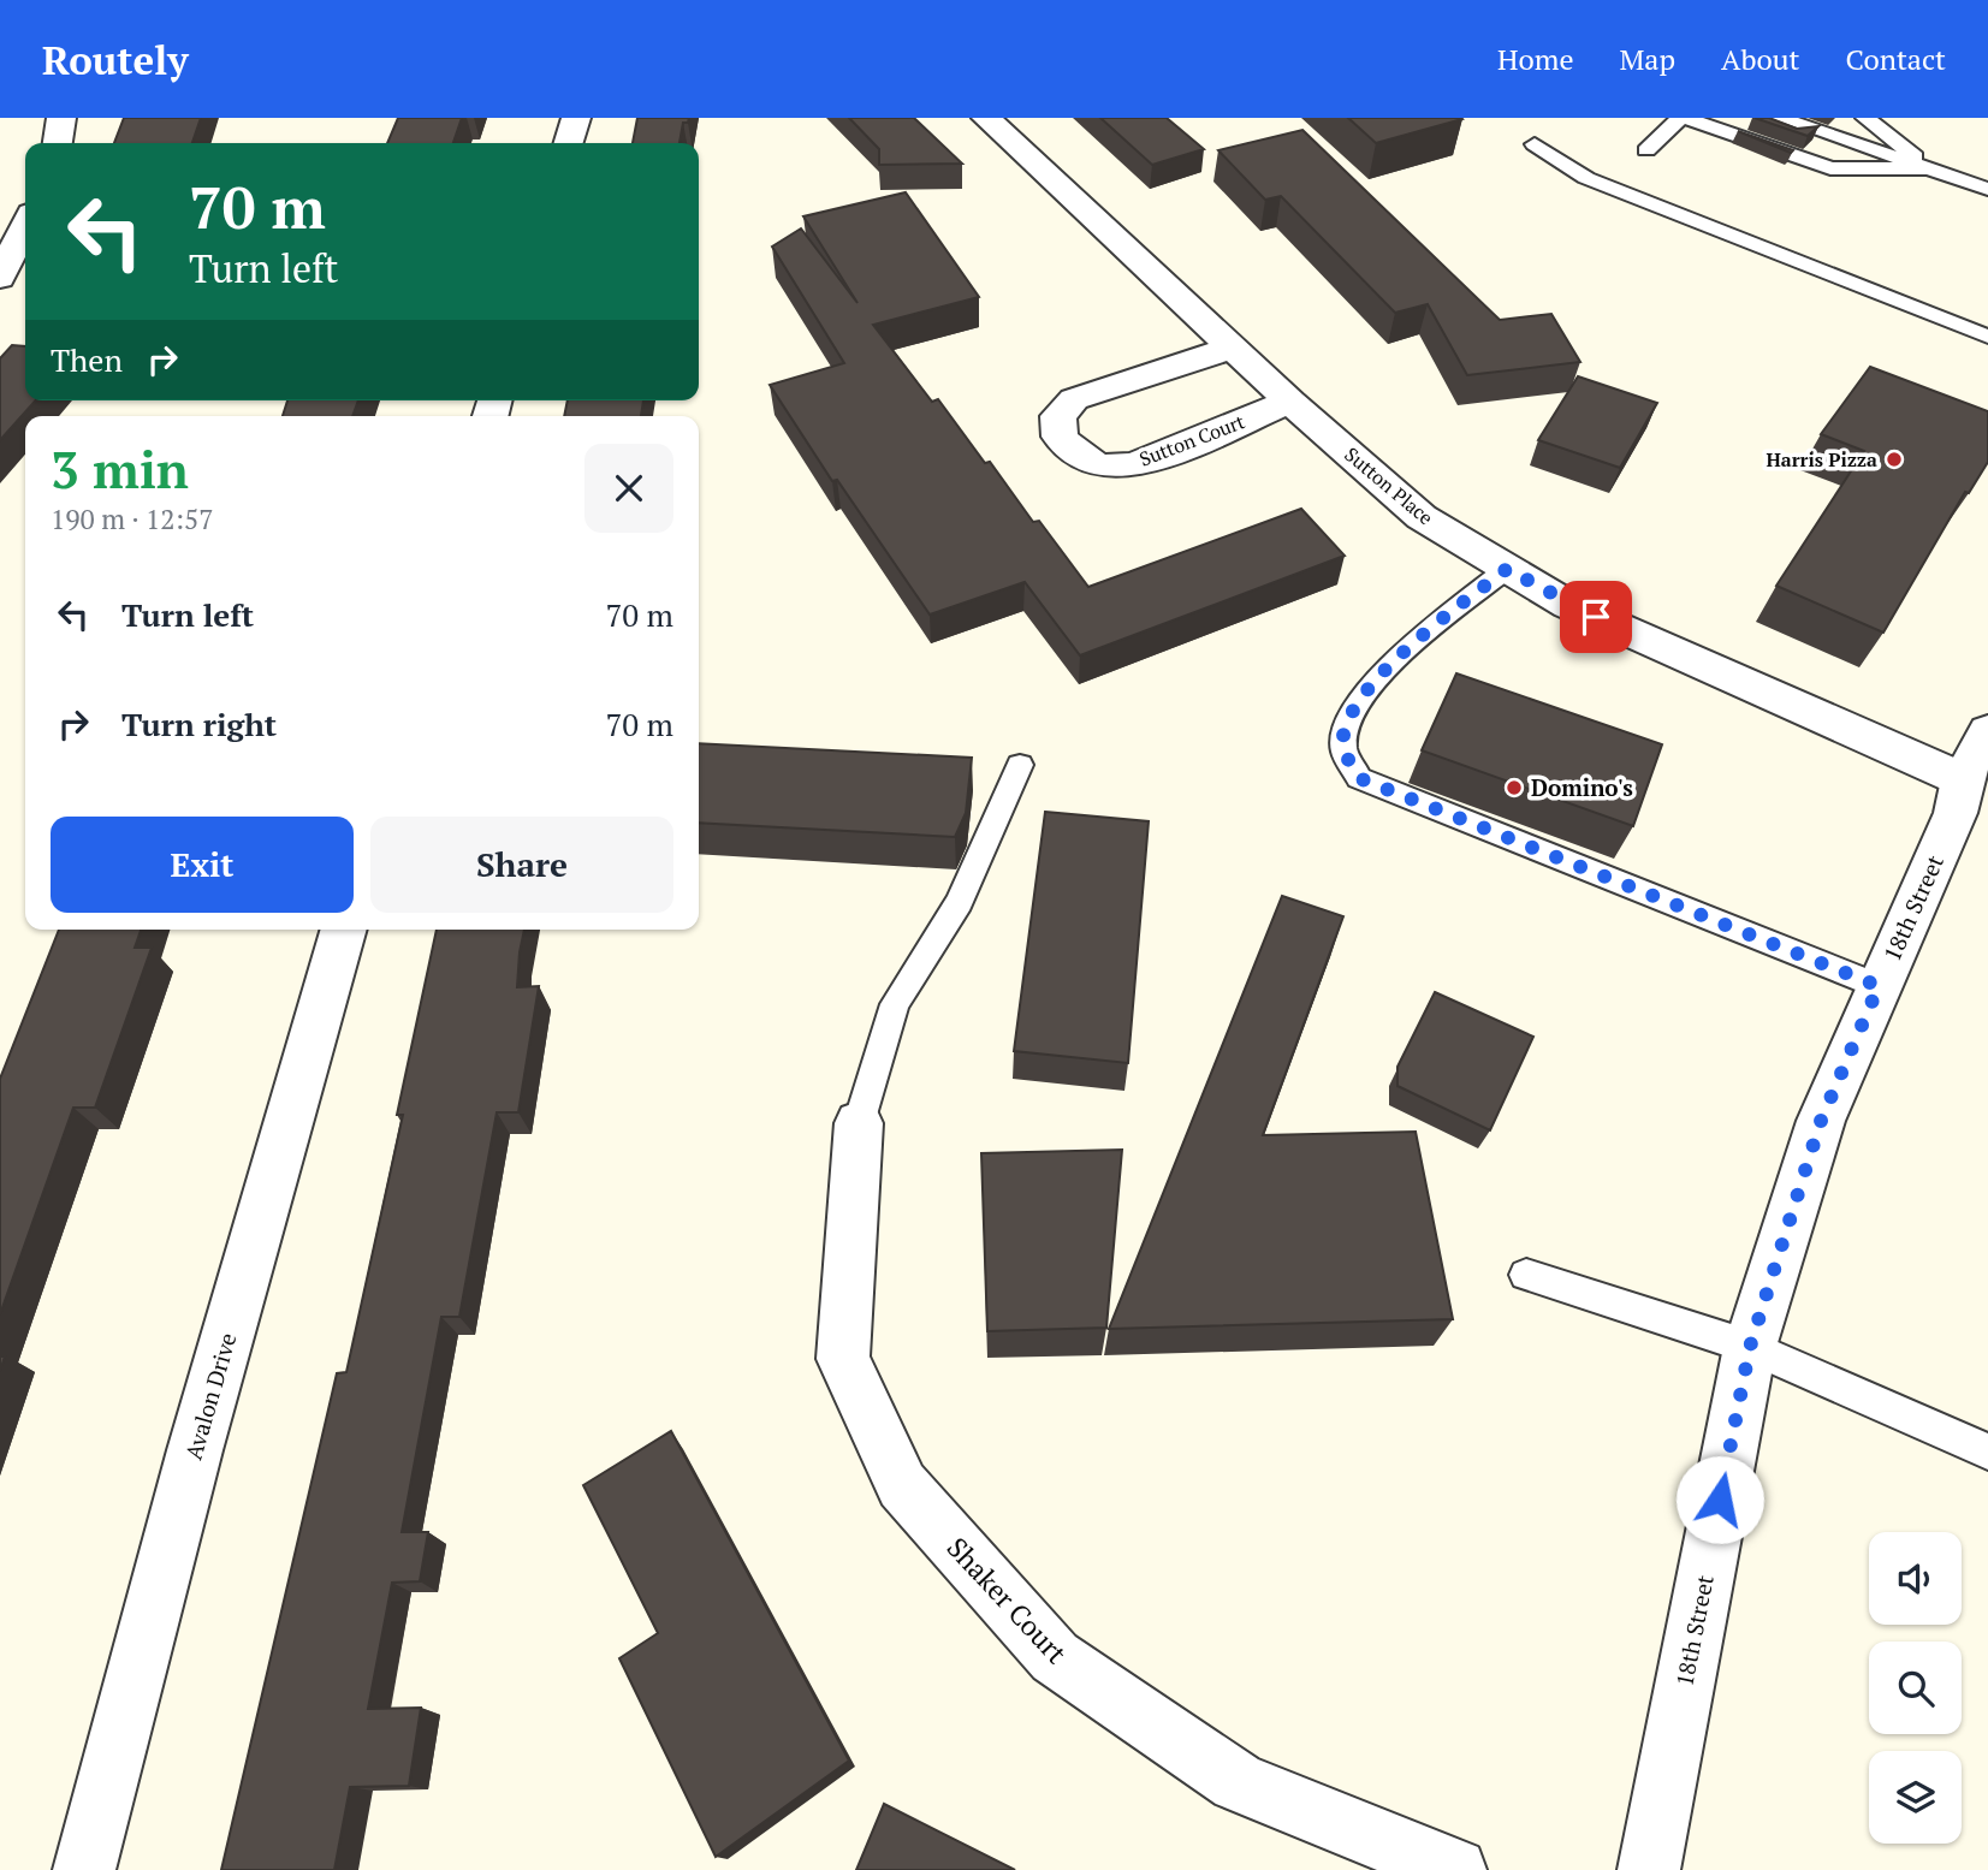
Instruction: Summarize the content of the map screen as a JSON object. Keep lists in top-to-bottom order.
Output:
{
  "streets": {
    "street": [
      "Sutton Court",
      "Sutton Place",
      "18th Street",
      "Avalon Drive",
      "Shaker Court"
    ]
  },
  "crossings": [
    ["Sutton Court", "Sutton Place"],
    ["Sutton Place", "18th Street"]
  ],
  "places": ["Harris Pizza", "Domino's"],
  "page": {
    "header": "Routely",
    "nav": [
      "Home",
      "Map",
      "About",
      "Contact"
    ],
    "turn": ["70 m", "Turn left"],
    "then": "Then",
    "heading": ["3 min", "190 m · 12:57"],
    "list": [
      {
        "name": "Turn left",
        "value": "70 m"
      },
      {
        "name": "Turn right",
        "value": "70 m"
      }
    ],
    "buttons": ["Exit", "Share"]
  }
}
